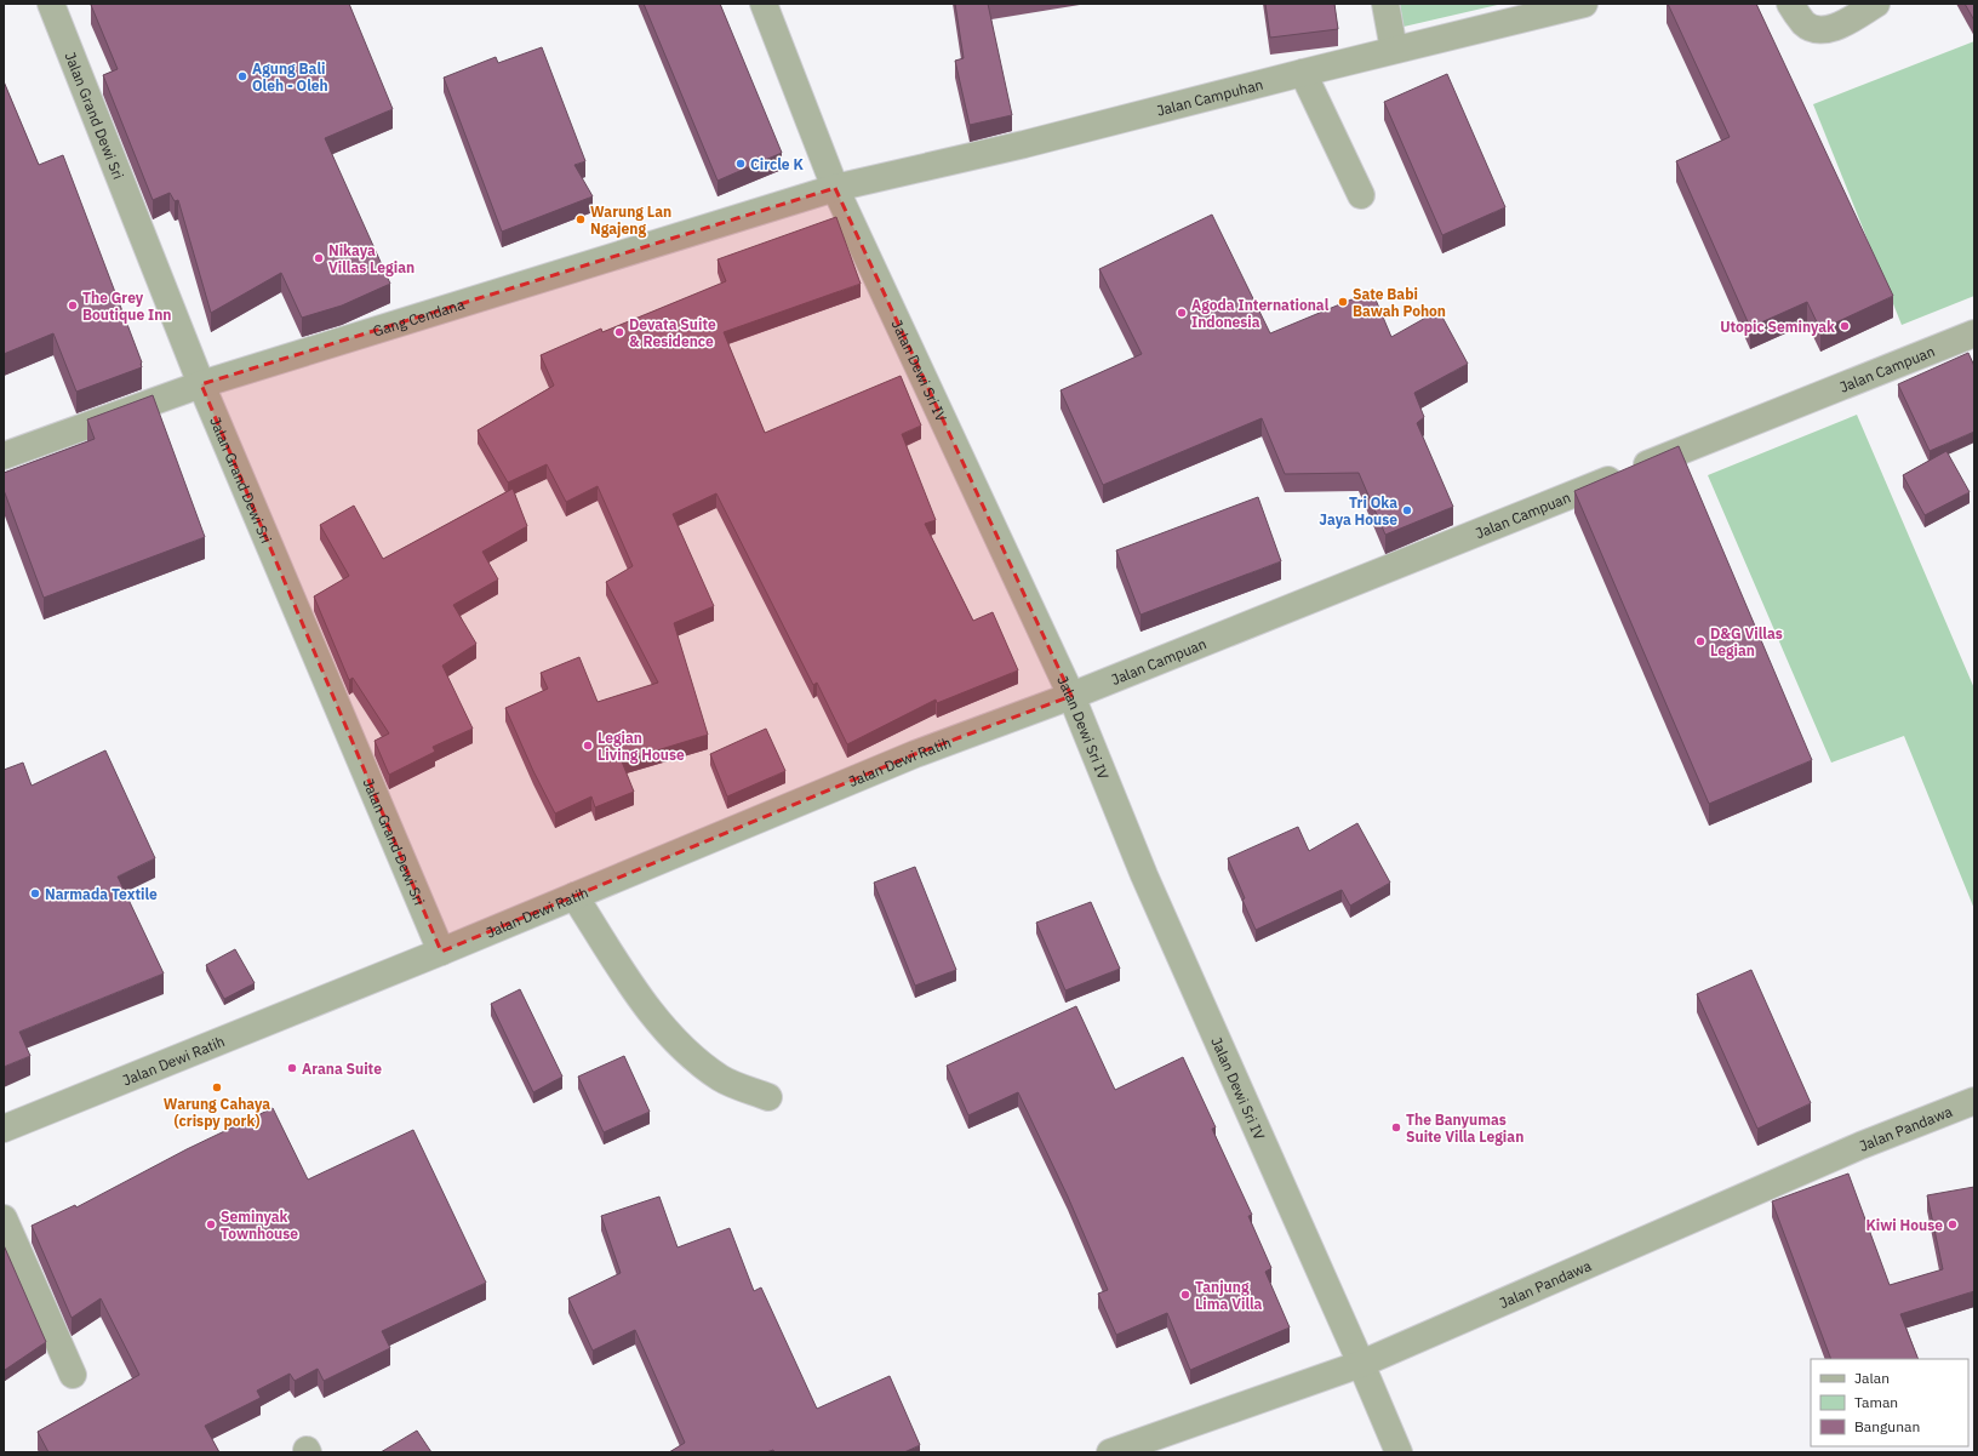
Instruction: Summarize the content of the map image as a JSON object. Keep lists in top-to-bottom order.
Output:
{
  "streets": {
    "street": [
      "Jalan Campuhan",
      "Jalan Grand Dewi Sri",
      "Gang Cendana",
      "Jalan Campuan",
      "Jalan Dewi Sri IV",
      "Jalan Dewi Ratih",
      "Jalan Pandawa"
    ]
  },
  "crossings": [
    ["Jalan Campuhan", "Gang Cendana"],
    ["Jalan Campuhan", "Jalan Dewi Sri IV"],
    ["Jalan Grand Dewi Sri", "Gang Cendana"],
    ["Jalan Grand Dewi Sri", "Jalan Dewi Ratih"],
    ["Gang Cendana", "Jalan Dewi Sri IV"],
    ["Jalan Campuan", "Jalan Dewi Sri IV"],
    ["Jalan Campuan", "Jalan Dewi Ratih"],
    ["Jalan Dewi Sri IV", "Jalan Dewi Ratih"],
    ["Jalan Dewi Sri IV", "Jalan Pandawa"]
  ],
  "places": [
    "Agung Bali Oleh - Oleh",
    "Circle K",
    "Warung Lan Ngajeng",
    "Nikaya Villas Legian",
    "Sate Babi Bawah Pohon",
    "The Grey Boutique Inn",
    "Agoda International Indonesia",
    "Utopic Seminyak",
    "Devata Suite & Residence",
    "Tri Oka Jaya House",
    "D&G Villas Legian",
    "Legian Living House",
    "Narmada Textile",
    "Arana Suite",
    "Warung Cahaya (crispy pork)",
    "The Banyumas Suite Villa Legian",
    "Seminyak Townhouse",
    "Kiwi House",
    "Tanjung Lima Villa"
  ],
  "legend": ["Jalan", "Taman", "Bangunan"]
}
